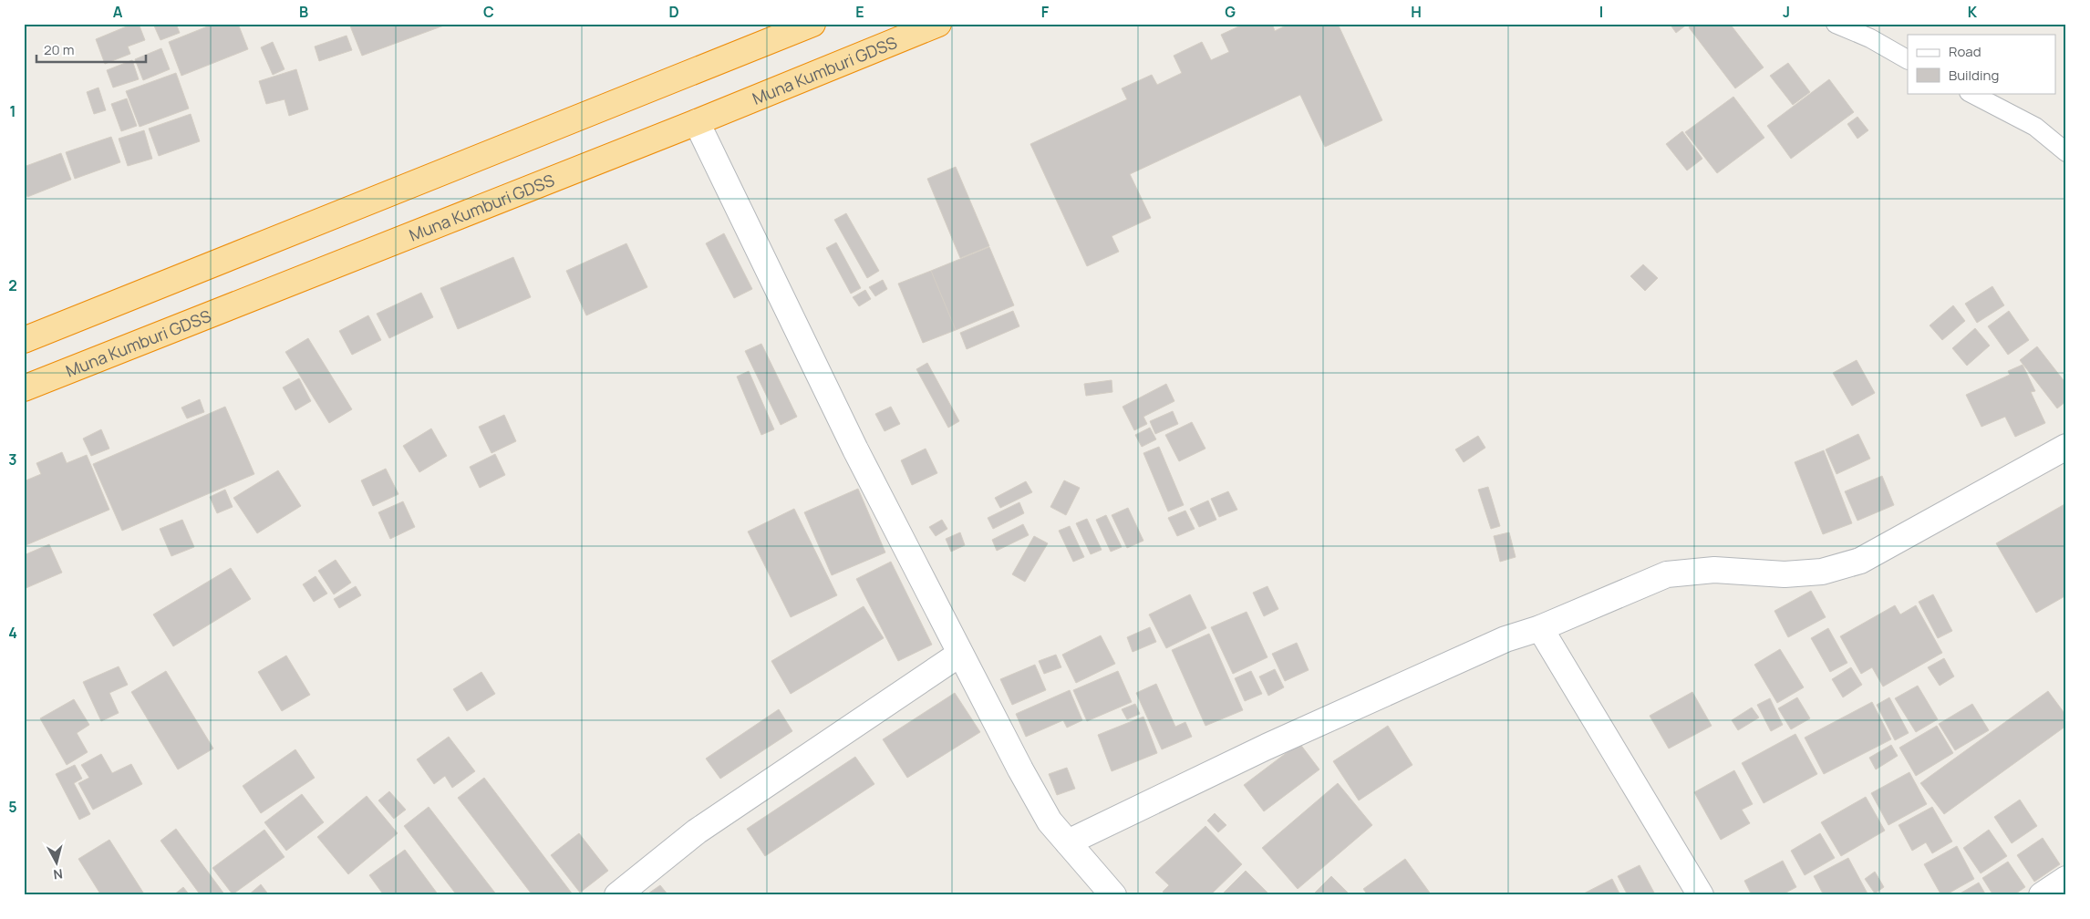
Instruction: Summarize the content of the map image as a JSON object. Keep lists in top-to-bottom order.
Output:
{
  "streets": {
    "highway": ["Muna Kumburi GDSS"]
  },
  "legend": ["Road", "Building"],
  "scale_bar": "20 m",
  "north": "bottom",
  "grid": {
    "columns": [
      "A",
      "B",
      "C",
      "D",
      "E",
      "F",
      "G",
      "H",
      "I",
      "J",
      "K"
    ],
    "rows": [
      "1",
      "2",
      "3",
      "4",
      "5"
    ]
  }
}
